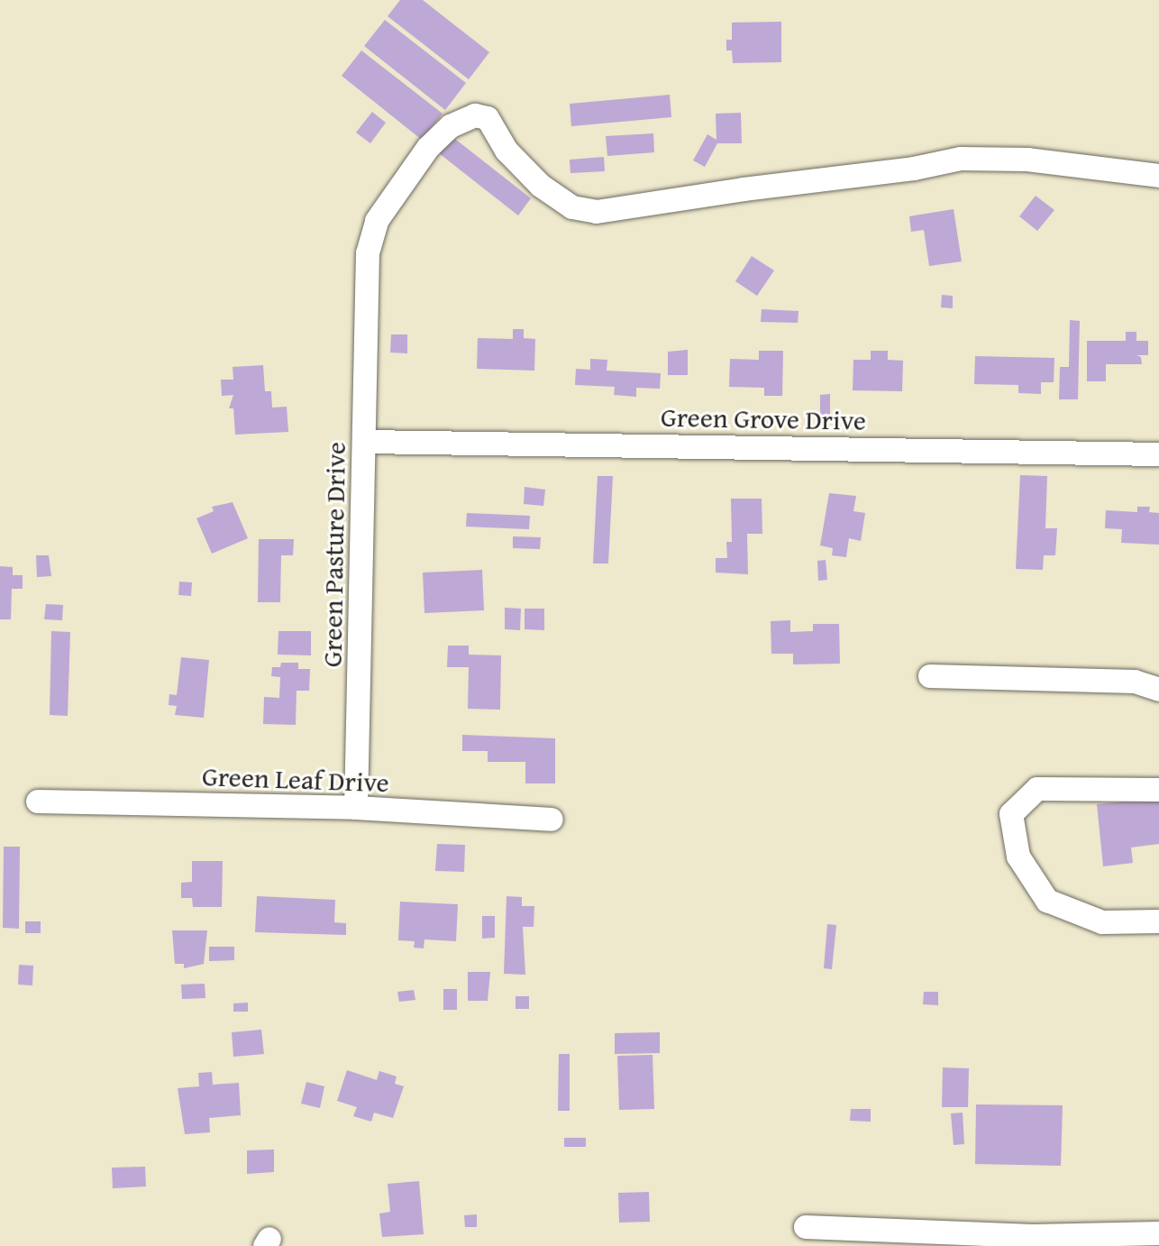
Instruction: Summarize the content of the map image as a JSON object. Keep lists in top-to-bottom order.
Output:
{
  "streets": {
    "street": ["Green Grove Drive", "Green Pasture Drive", "Green Leaf Drive"]
  },
  "crossings": [
    ["Green Grove Drive", "Green Pasture Drive"],
    ["Green Pasture Drive", "Green Leaf Drive"]
  ]
}
